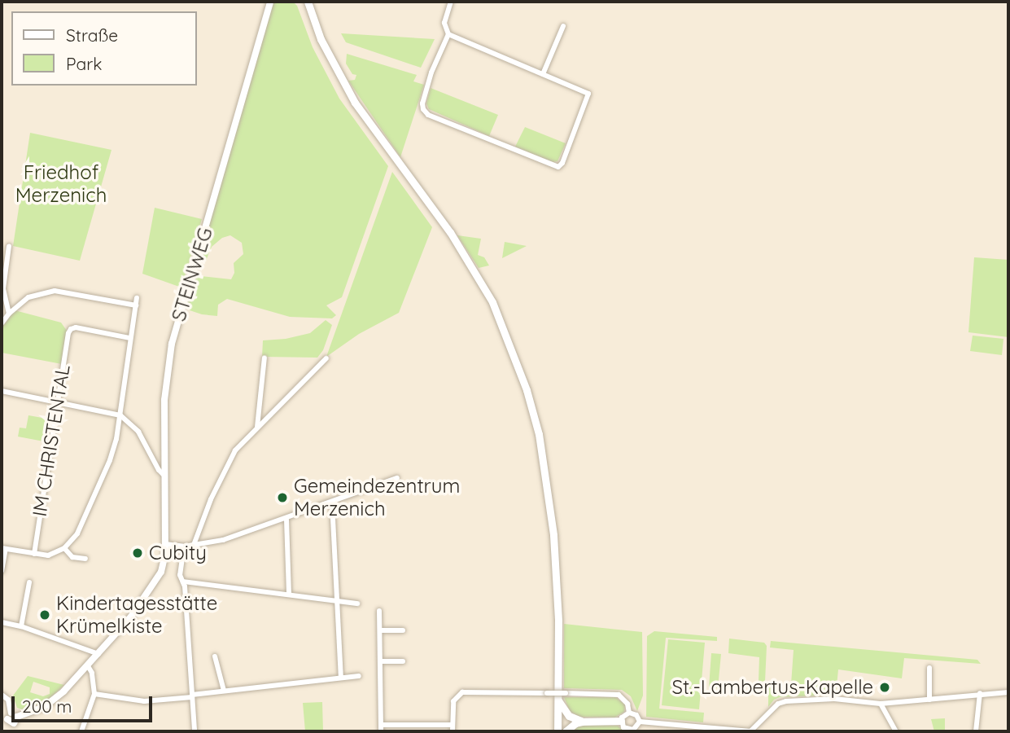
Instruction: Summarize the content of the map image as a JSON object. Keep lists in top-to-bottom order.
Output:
{
  "streets": {
    "street": ["STEINWEG", "IM CHRISTENTAL"]
  },
  "parks": ["Friedhof Merzenich"],
  "places": [
    "Gemeindezentrum Merzenich",
    "Cubity",
    "Kindertagesstätte Krümelkiste",
    "St.-Lambertus-Kapelle"
  ],
  "legend": ["Straße", "Park"],
  "scale_bar": "200 m"
}
